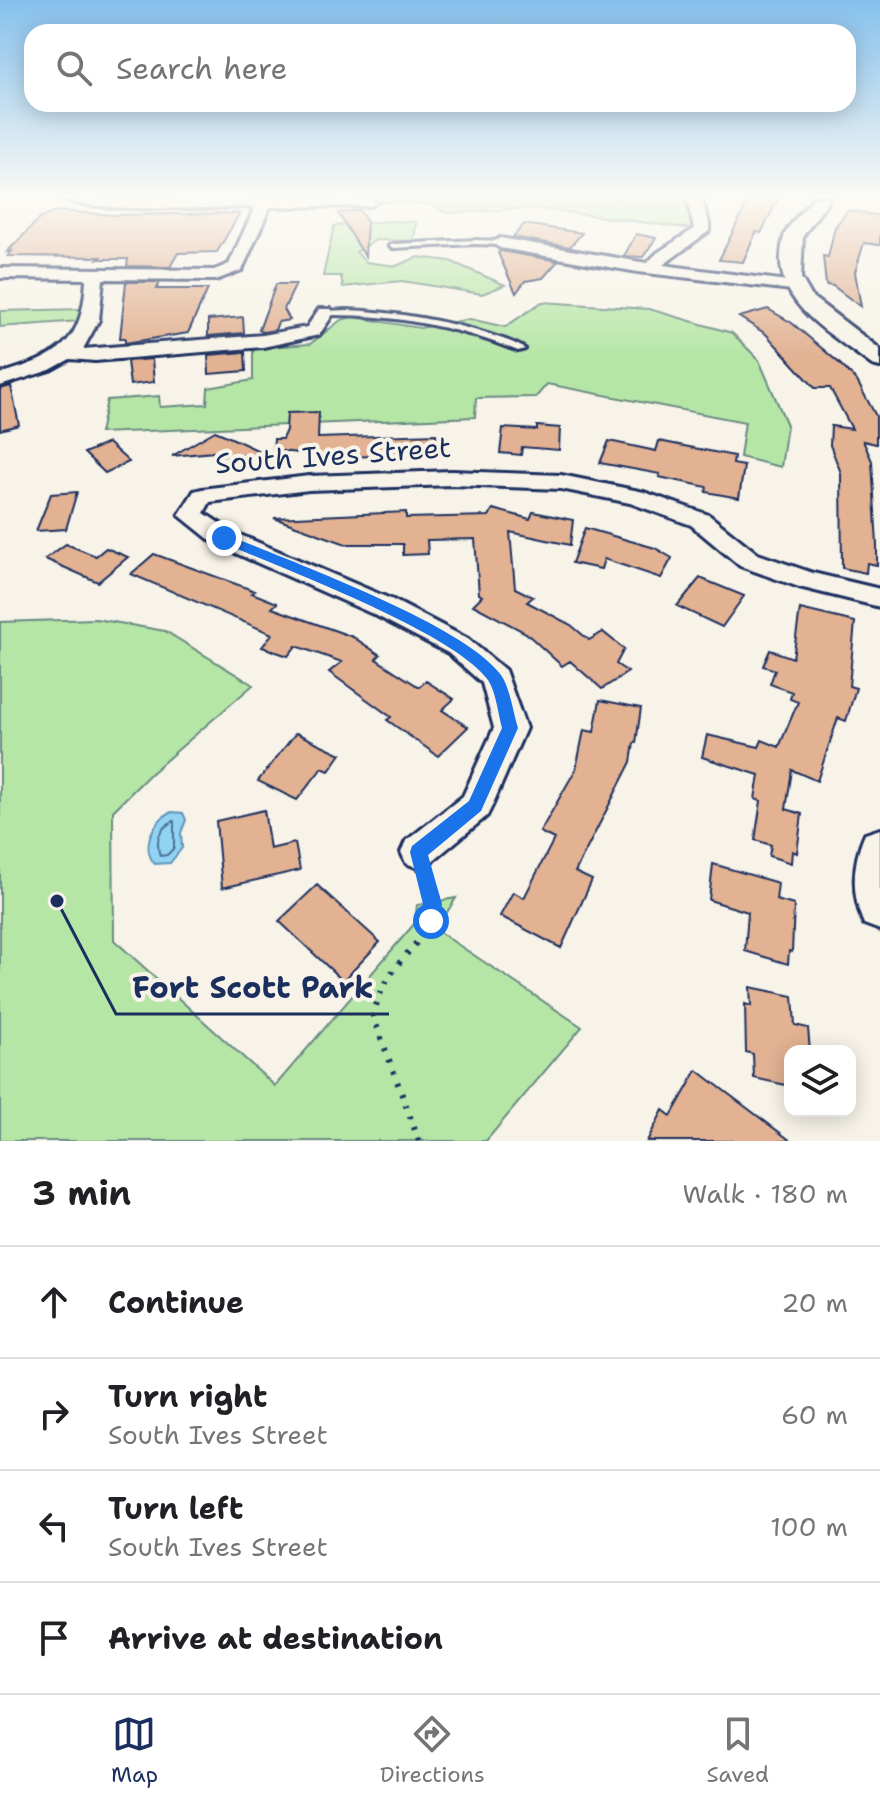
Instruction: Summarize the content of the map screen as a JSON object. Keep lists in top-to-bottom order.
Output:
{
  "streets": {
    "street": ["South Ives Street"]
  },
  "places": ["Fort Scott Park"],
  "page": {
    "search": "Search here",
    "heading": ["3 min", "Walk · 180 m"],
    "list": [
      ["Continue", "20 m"],
      ["Turn right", "South Ives Street", "60 m"],
      ["Turn left", "South Ives Street", "100 m"],
      "Arrive at destination"
    ],
    "nav": ["Map", "Directions", "Saved"]
  }
}
